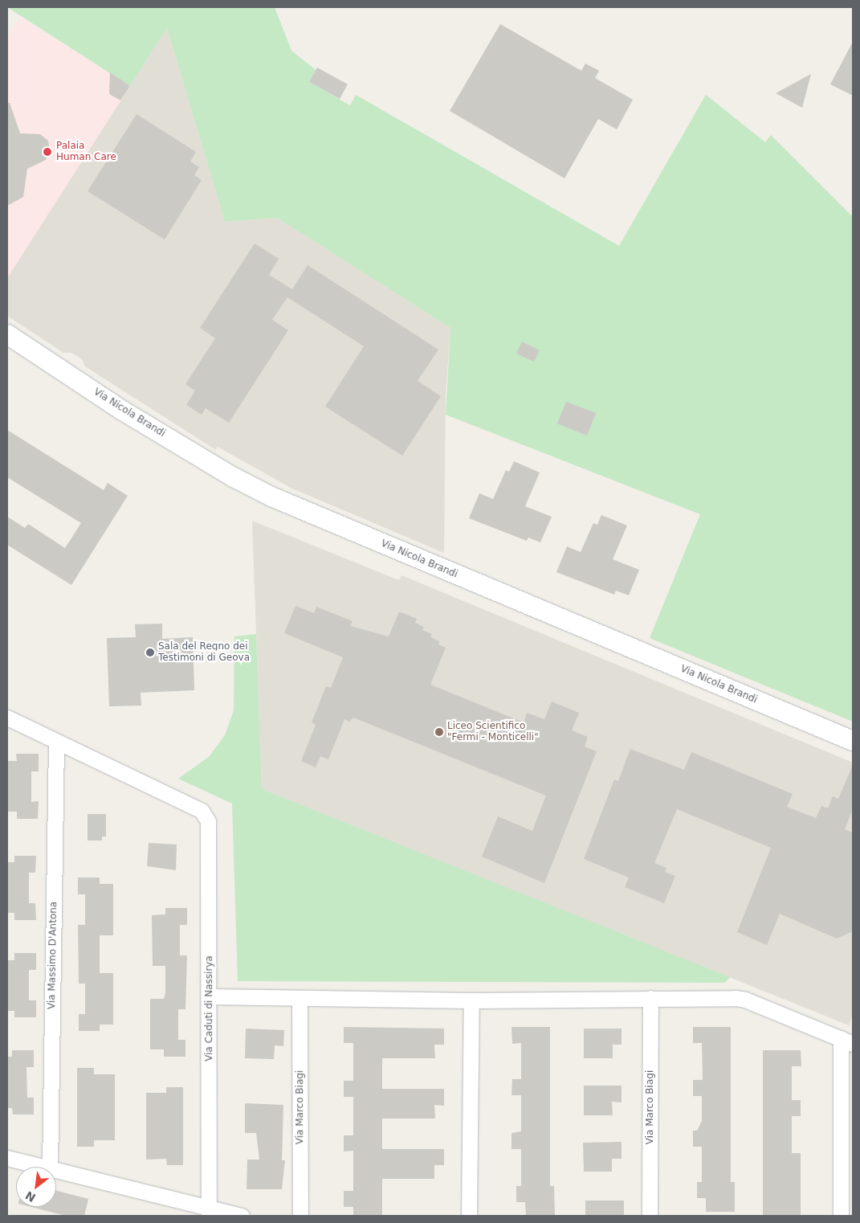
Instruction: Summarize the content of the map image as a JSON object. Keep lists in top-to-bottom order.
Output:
{
  "streets": {
    "street": [
      "Via Nicola Brandi",
      "Via Massimo D'Antona",
      "Via Caduti di Nassirya",
      "Via Marco Biagi"
    ]
  },
  "crossings": [
    ["Via Massimo D'Antona", "Via Caduti di Nassirya"]
  ],
  "places": ["Palaia Human Care", "Sala del Regno dei Testimoni di Geova", "Liceo Scientifico \"Fermi - Monticelli\""],
  "north": "bottom left"
}
